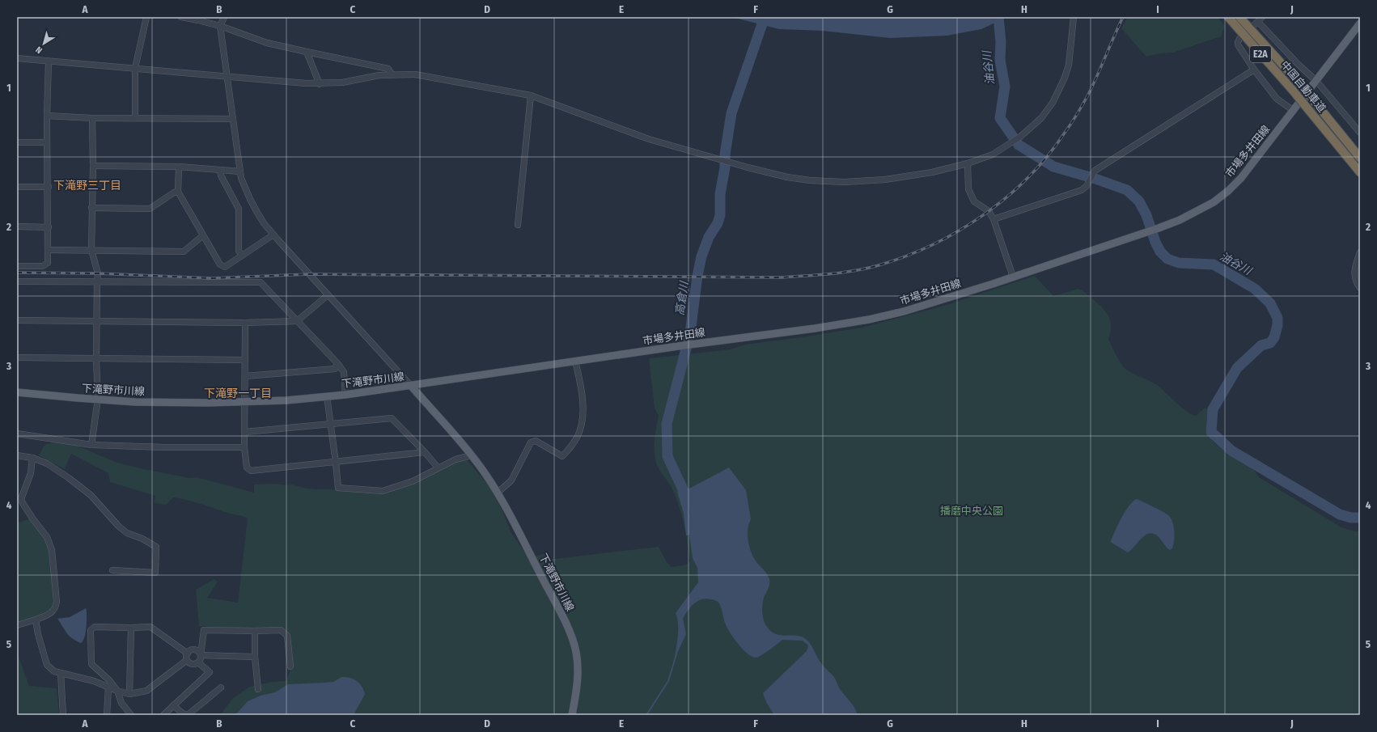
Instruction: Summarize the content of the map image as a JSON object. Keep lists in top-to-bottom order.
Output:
{
  "streets": {
    "highway": ["E2A", "中国自動車道"],
    "main road": ["市場多井田線", "下滝野市川線"]
  },
  "crossings": [
    ["市場多井田線", "下滝野市川線"]
  ],
  "districts": ["下滝野三丁目", "下滝野一丁目"],
  "water": ["油谷川", "高倉川"],
  "parks": ["播磨中央公園"],
  "north": "bottom left",
  "grid": {
    "columns": [
      "A",
      "B",
      "C",
      "D",
      "E",
      "F",
      "G",
      "H",
      "I",
      "J"
    ],
    "rows": [
      "1",
      "2",
      "3",
      "4",
      "5"
    ]
  }
}
